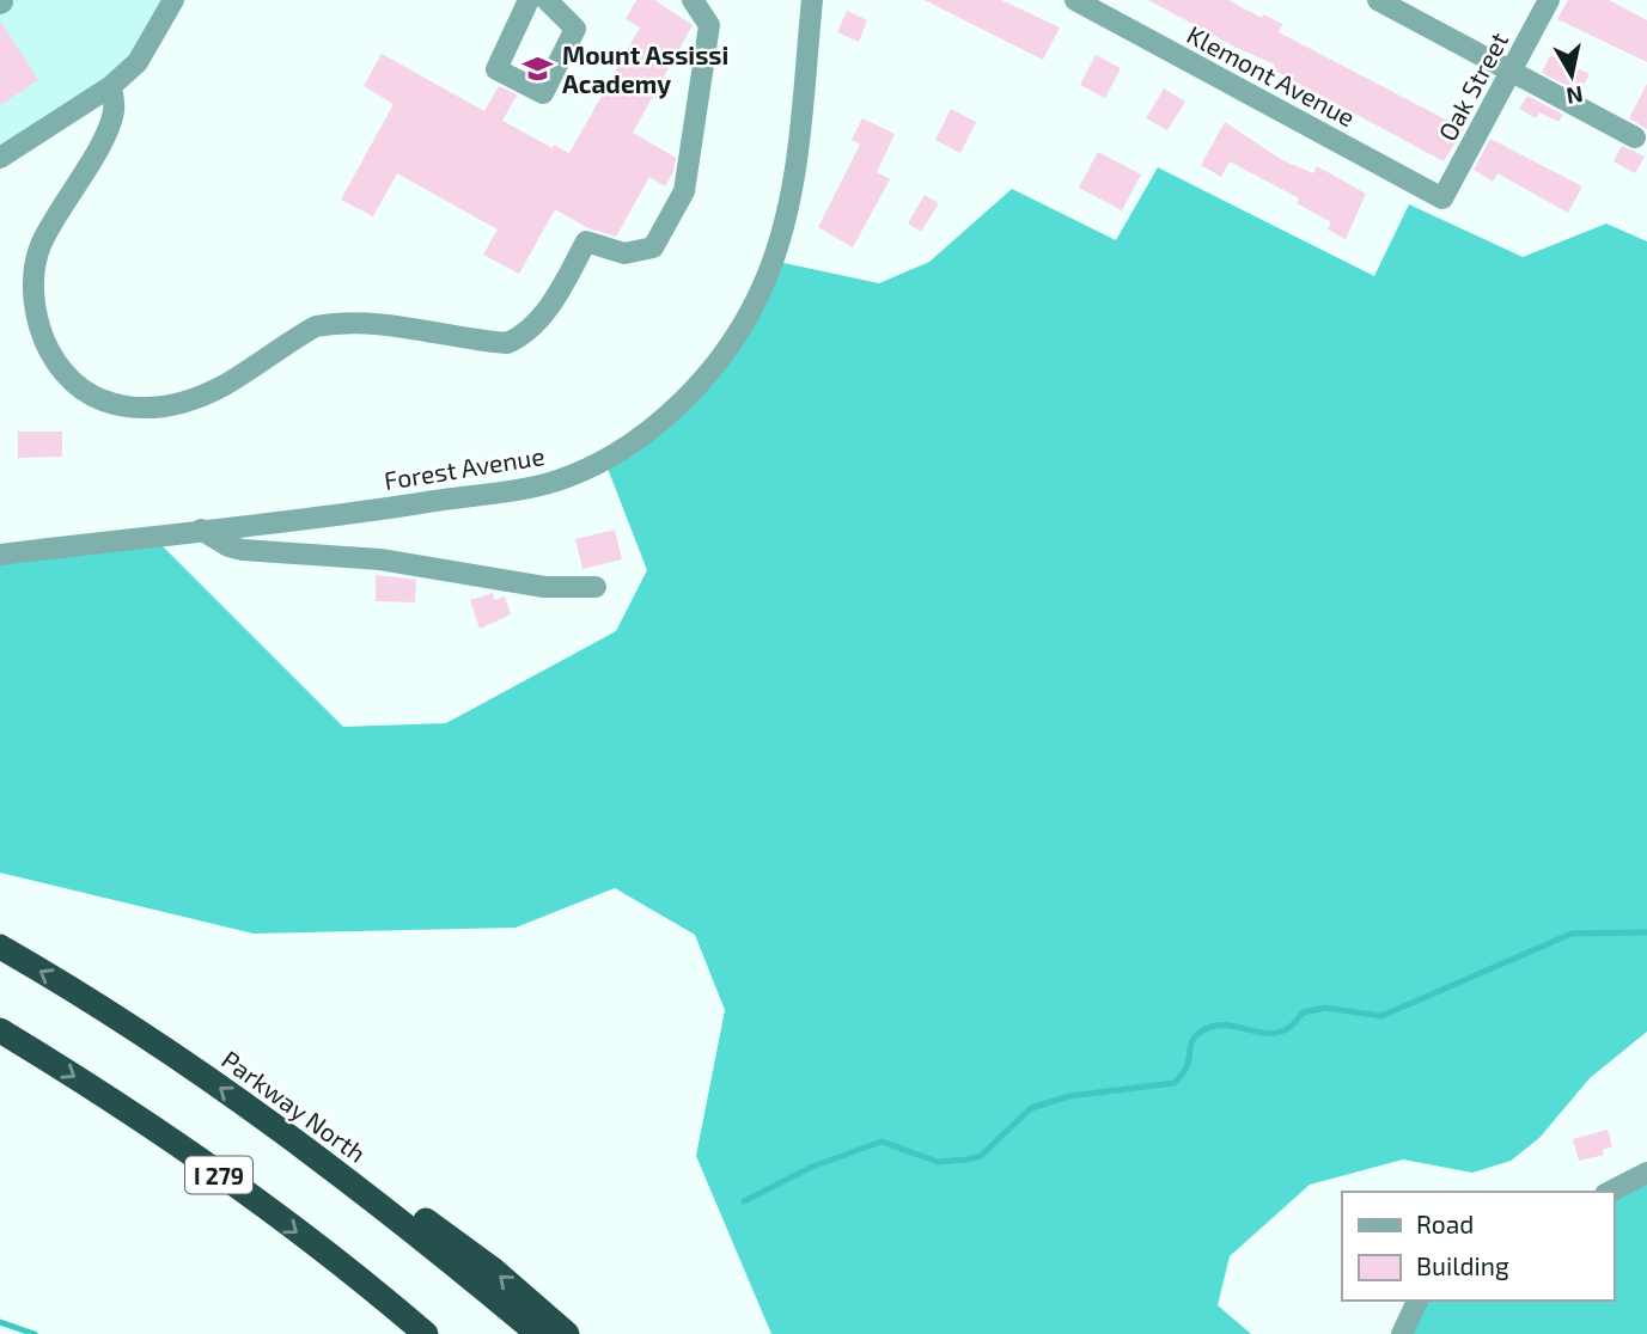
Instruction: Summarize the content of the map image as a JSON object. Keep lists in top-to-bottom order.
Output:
{
  "streets": {
    "highway": ["Parkway North", "I 279"],
    "street": ["Klemont Avenue", "Oak Street", "Forest Avenue"]
  },
  "crossings": [
    ["Klemont Avenue", "Oak Street"]
  ],
  "places": {
    "school or university": ["Mount Assissi Academy"]
  },
  "legend": ["Road", "Building"],
  "north": "bottom"
}
